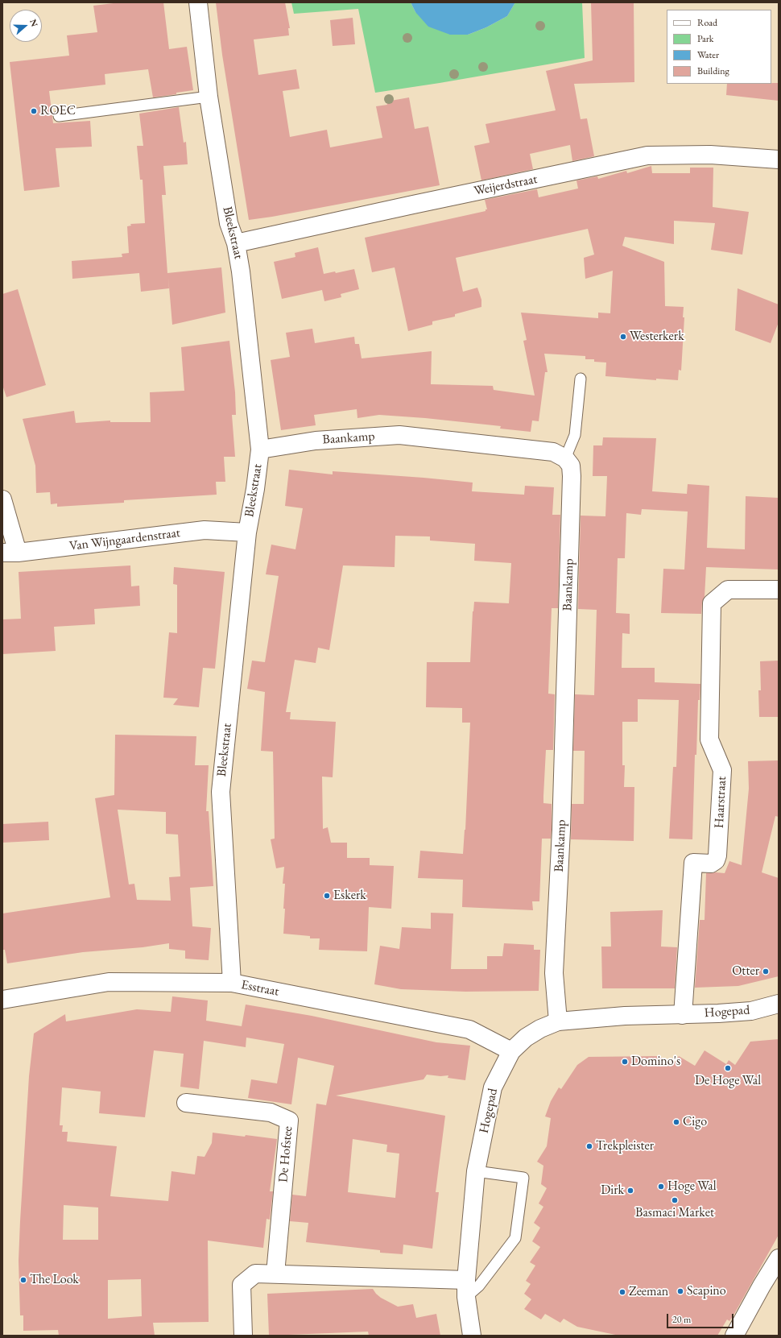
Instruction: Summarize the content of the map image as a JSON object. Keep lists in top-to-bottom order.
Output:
{
  "streets": {
    "street": [
      "Weijerdstraat",
      "Bleekstraat",
      "Baankamp",
      "Van Wijngaardenstraat",
      "Haarstraat",
      "Esstraat",
      "Hogepad",
      "De Hofstee"
    ]
  },
  "crossings": [
    ["Weijerdstraat", "Bleekstraat"],
    ["Bleekstraat", "Baankamp"],
    ["Bleekstraat", "Van Wijngaardenstraat"],
    ["Bleekstraat", "Esstraat"],
    ["Baankamp", "Hogepad"],
    ["Haarstraat", "Hogepad"],
    ["Esstraat", "Hogepad"]
  ],
  "places": [
    "ROEC",
    "Westerkerk",
    "Eskerk",
    "Otter",
    "Domino's",
    "De Hoge Wal",
    "Cigo",
    "Trekpleister",
    "Hoge Wal",
    "Dirk",
    "Basmaci Market",
    "The Look",
    "Scapino",
    "Zeeman"
  ],
  "legend": [
    "Road",
    "Park",
    "Water",
    "Building"
  ],
  "scale_bar": "20 m",
  "north": "right"
}
